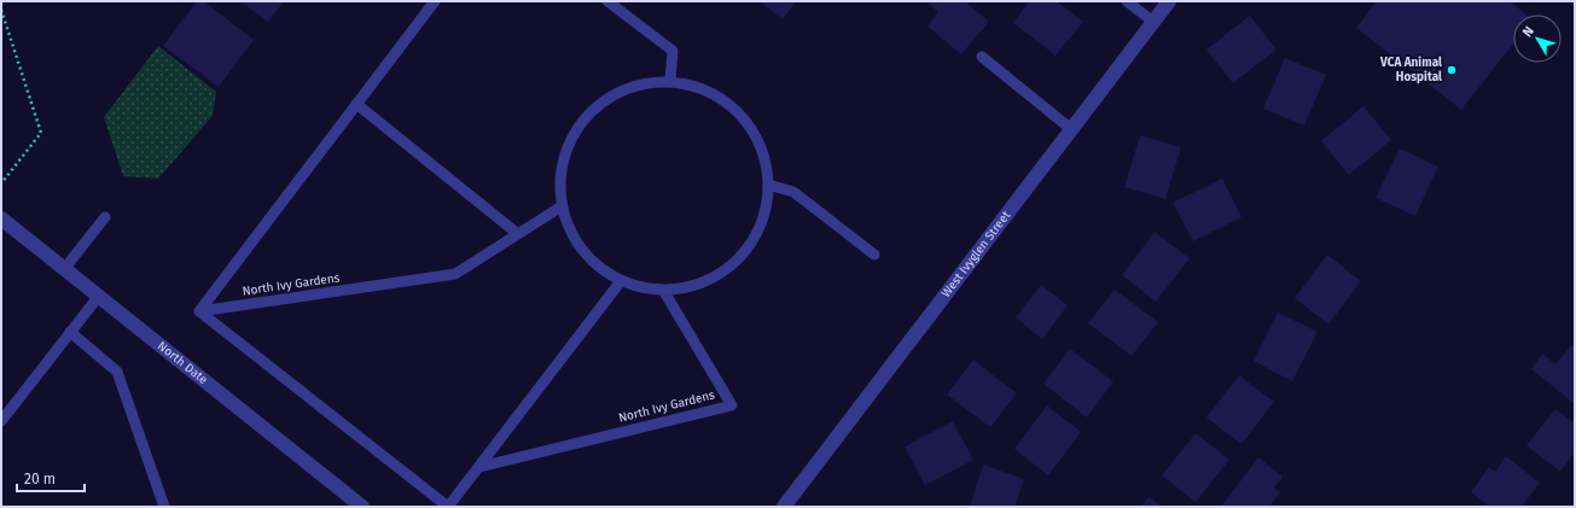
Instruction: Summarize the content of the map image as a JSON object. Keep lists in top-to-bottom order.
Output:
{
  "streets": {
    "street": ["West Ivyglen Street", "North Date"],
    "lane": ["North Ivy Gardens"]
  },
  "places": ["VCA Animal Hospital"],
  "scale_bar": "20 m",
  "north": "top left"
}
